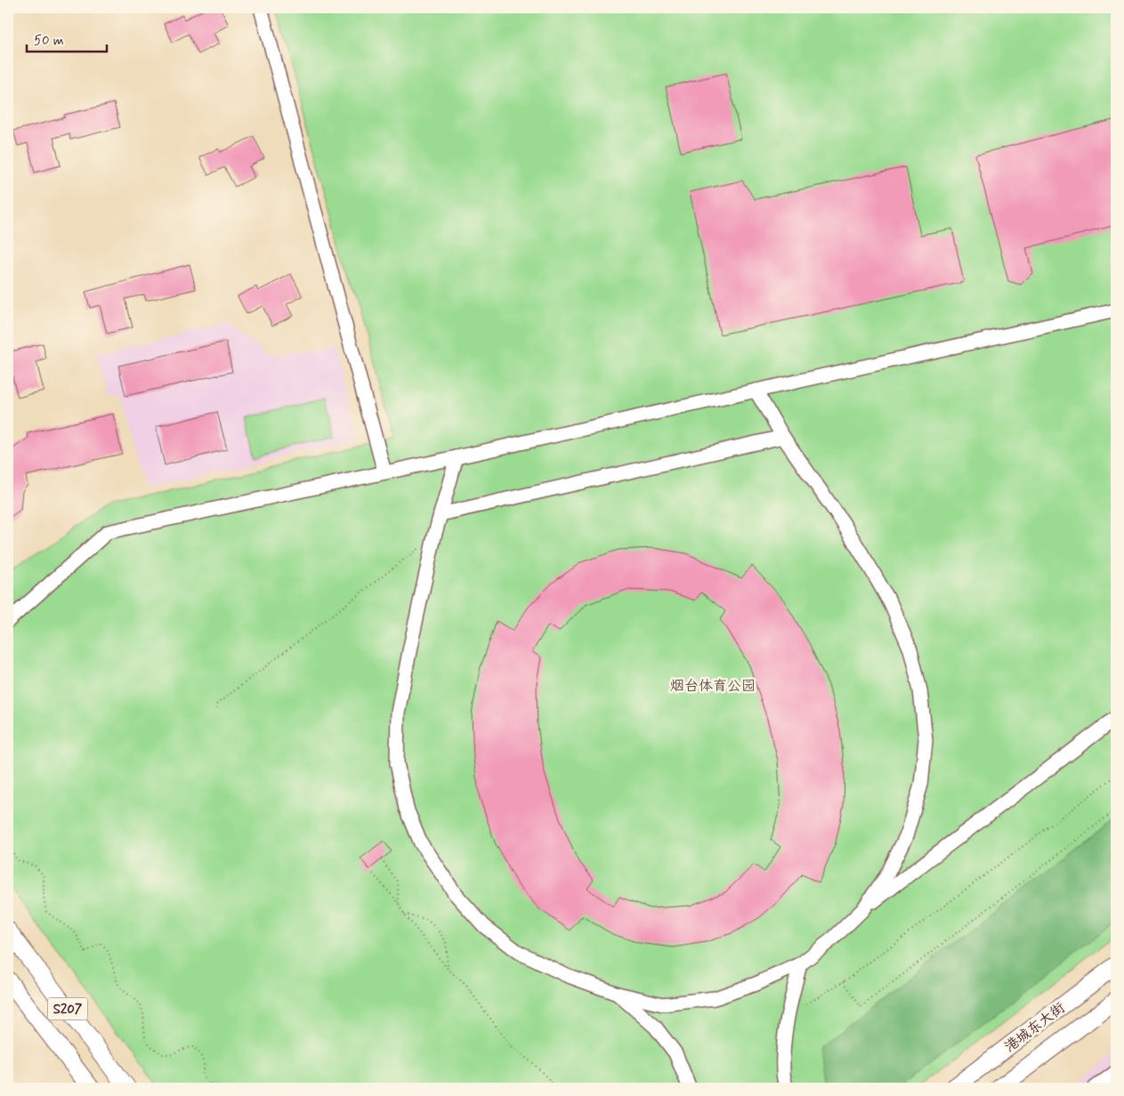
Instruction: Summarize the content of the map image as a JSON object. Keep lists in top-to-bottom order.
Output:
{
  "streets": {
    "main road": ["S207", "港城东大街"]
  },
  "parks": ["烟台体育公园"],
  "scale_bar": "50 m"
}
